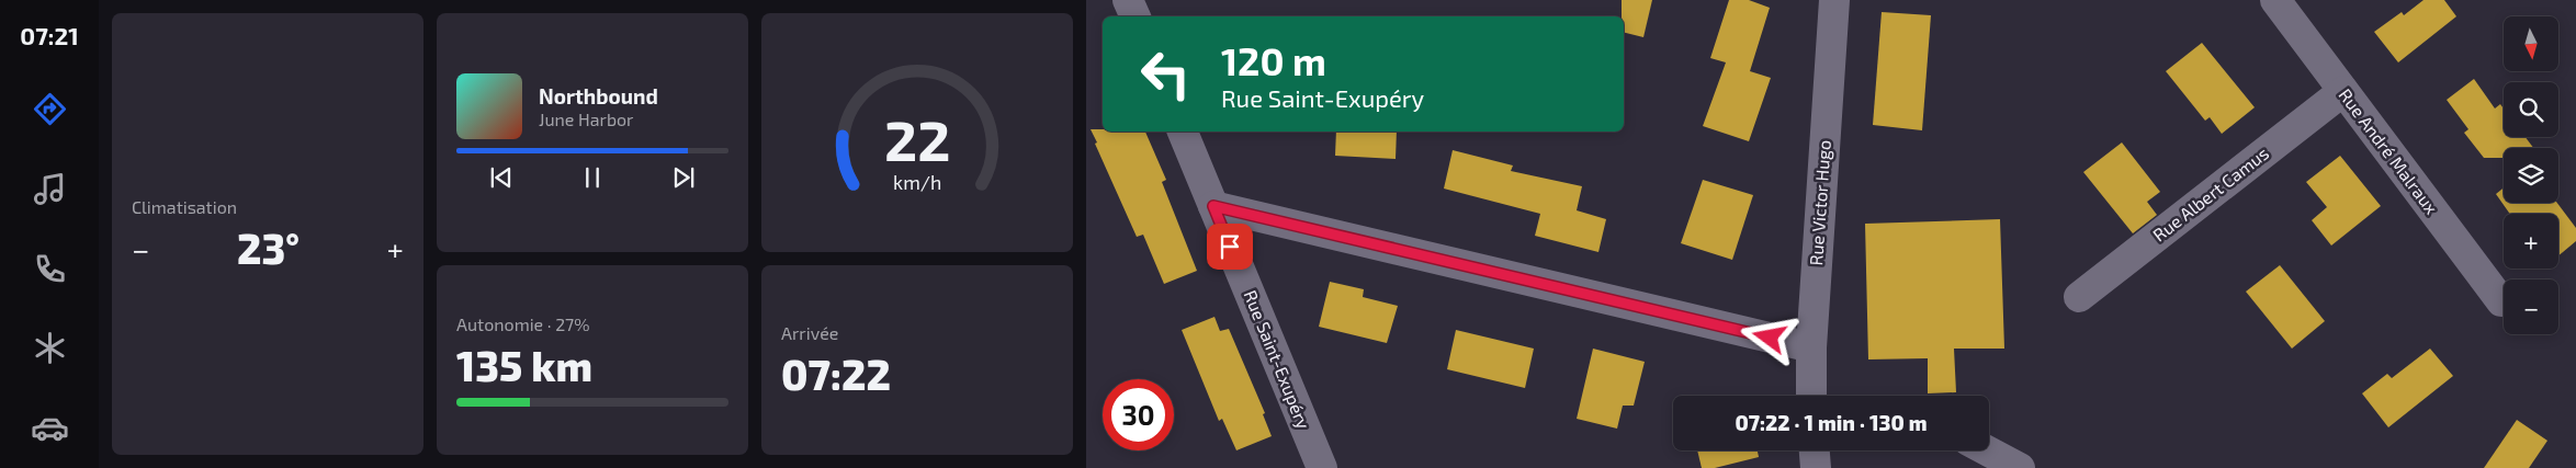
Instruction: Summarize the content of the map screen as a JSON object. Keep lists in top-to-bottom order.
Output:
{
  "streets": {
    "street": [
      "Rue André Malraux",
      "Rue Albert Camus",
      "Rue Victor Hugo",
      "Rue Saint-Exupéry"
    ]
  },
  "crossings": [
    ["Rue André Malraux", "Rue Albert Camus"]
  ],
  "north": "bottom",
  "page": {
    "tabs": "07:21",
    "tile": [
      "Climatisation",
      ["Autonomie · 27%", "135 km"],
      ["Arrivée", "07:22"]
    ],
    "map_buttons": ["+", "−"],
    "turn": ["120 m", "Rue Saint-Exupéry"],
    "song": ["Northbound", "June Harbor"],
    "heat": ["−", "23°", "+"],
    "limit": "30",
    "trip": "07:22 · 1 min · 130 m",
    "gauge": ["22", "km/h"]
  }
}
